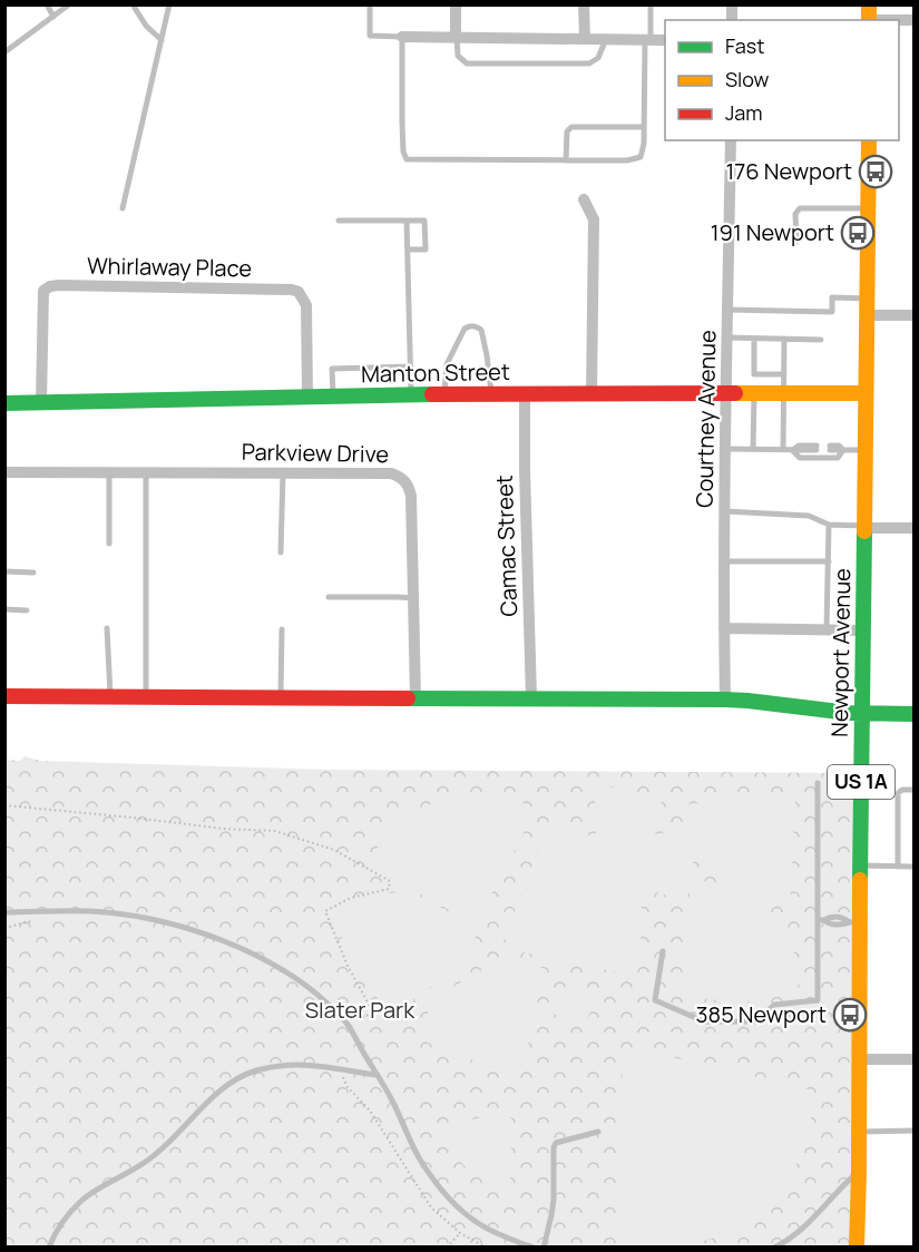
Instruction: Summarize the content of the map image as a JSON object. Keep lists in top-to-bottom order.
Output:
{
  "streets": {
    "street": [
      "Whirlaway Place",
      "Manton Street",
      "Courtney Avenue",
      "Parkview Drive",
      "Camac Street",
      "Newport Avenue",
      "US 1A"
    ]
  },
  "crossings": [
    ["Whirlaway Place", "Manton Street"],
    ["Manton Street", "Courtney Avenue"],
    ["Manton Street", "Camac Street"],
    ["Manton Street", "Newport Avenue"]
  ],
  "parks": ["Slater Park"],
  "places": {
    "bus stop": ["176 Newport", "191 Newport", "385 Newport"]
  },
  "legend": ["Fast", "Slow", "Jam"]
}
